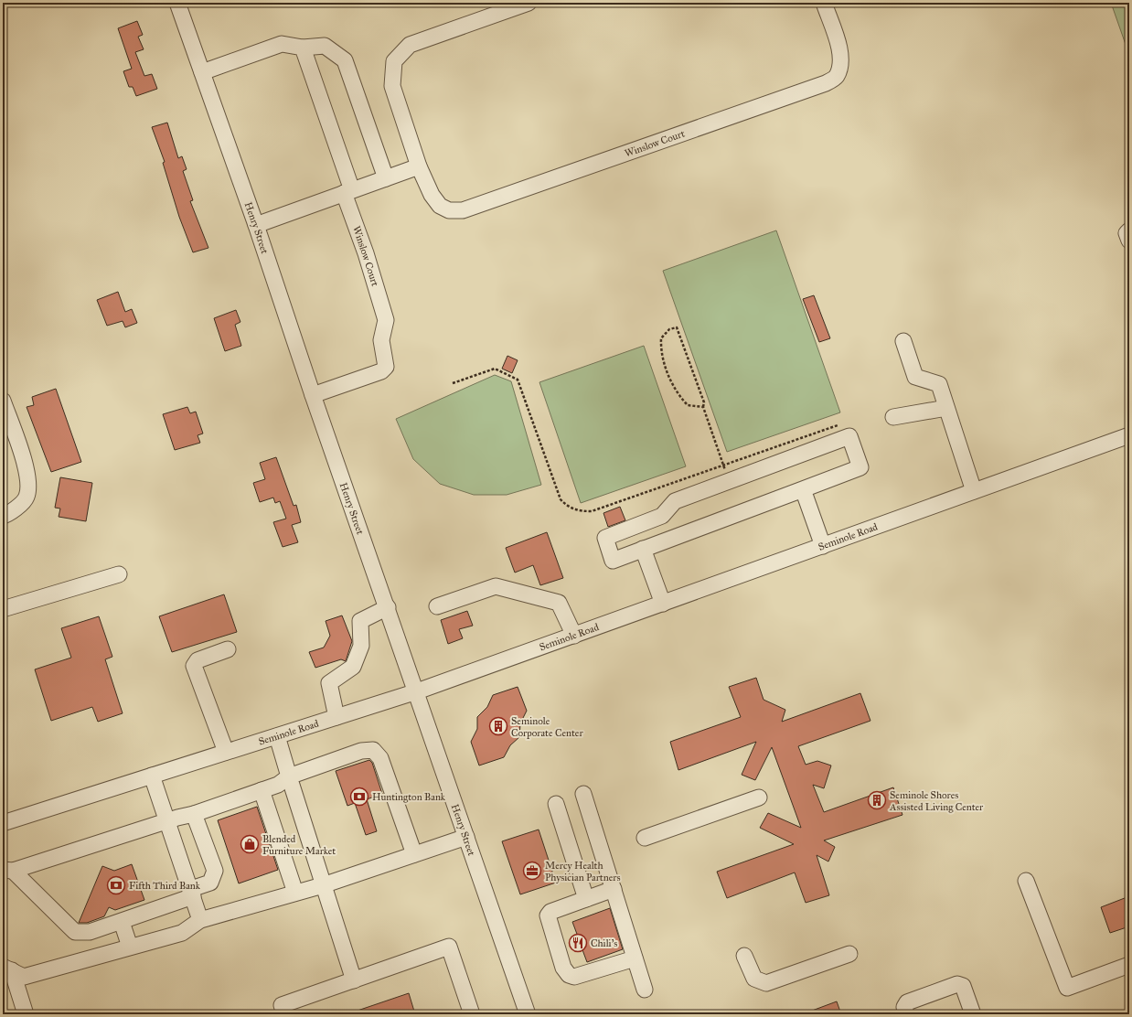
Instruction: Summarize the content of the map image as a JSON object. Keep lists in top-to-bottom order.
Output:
{
  "streets": {
    "street": ["Winslow Court", "Henry Street", "Seminole Road"]
  },
  "crossings": [
    ["Winslow Court", "Henry Street"],
    ["Henry Street", "Seminole Road"]
  ],
  "places": {
    "building": ["Seminole Corporate Center", "Seminole Shores Assisted Living Center"],
    "bank": ["Huntington Bank", "Fifth Third Bank"],
    "shop": ["Blended Furniture Market"],
    "office": ["Mercy Health Physician Partners"],
    "restaurant": ["Chili's"]
  }
}
